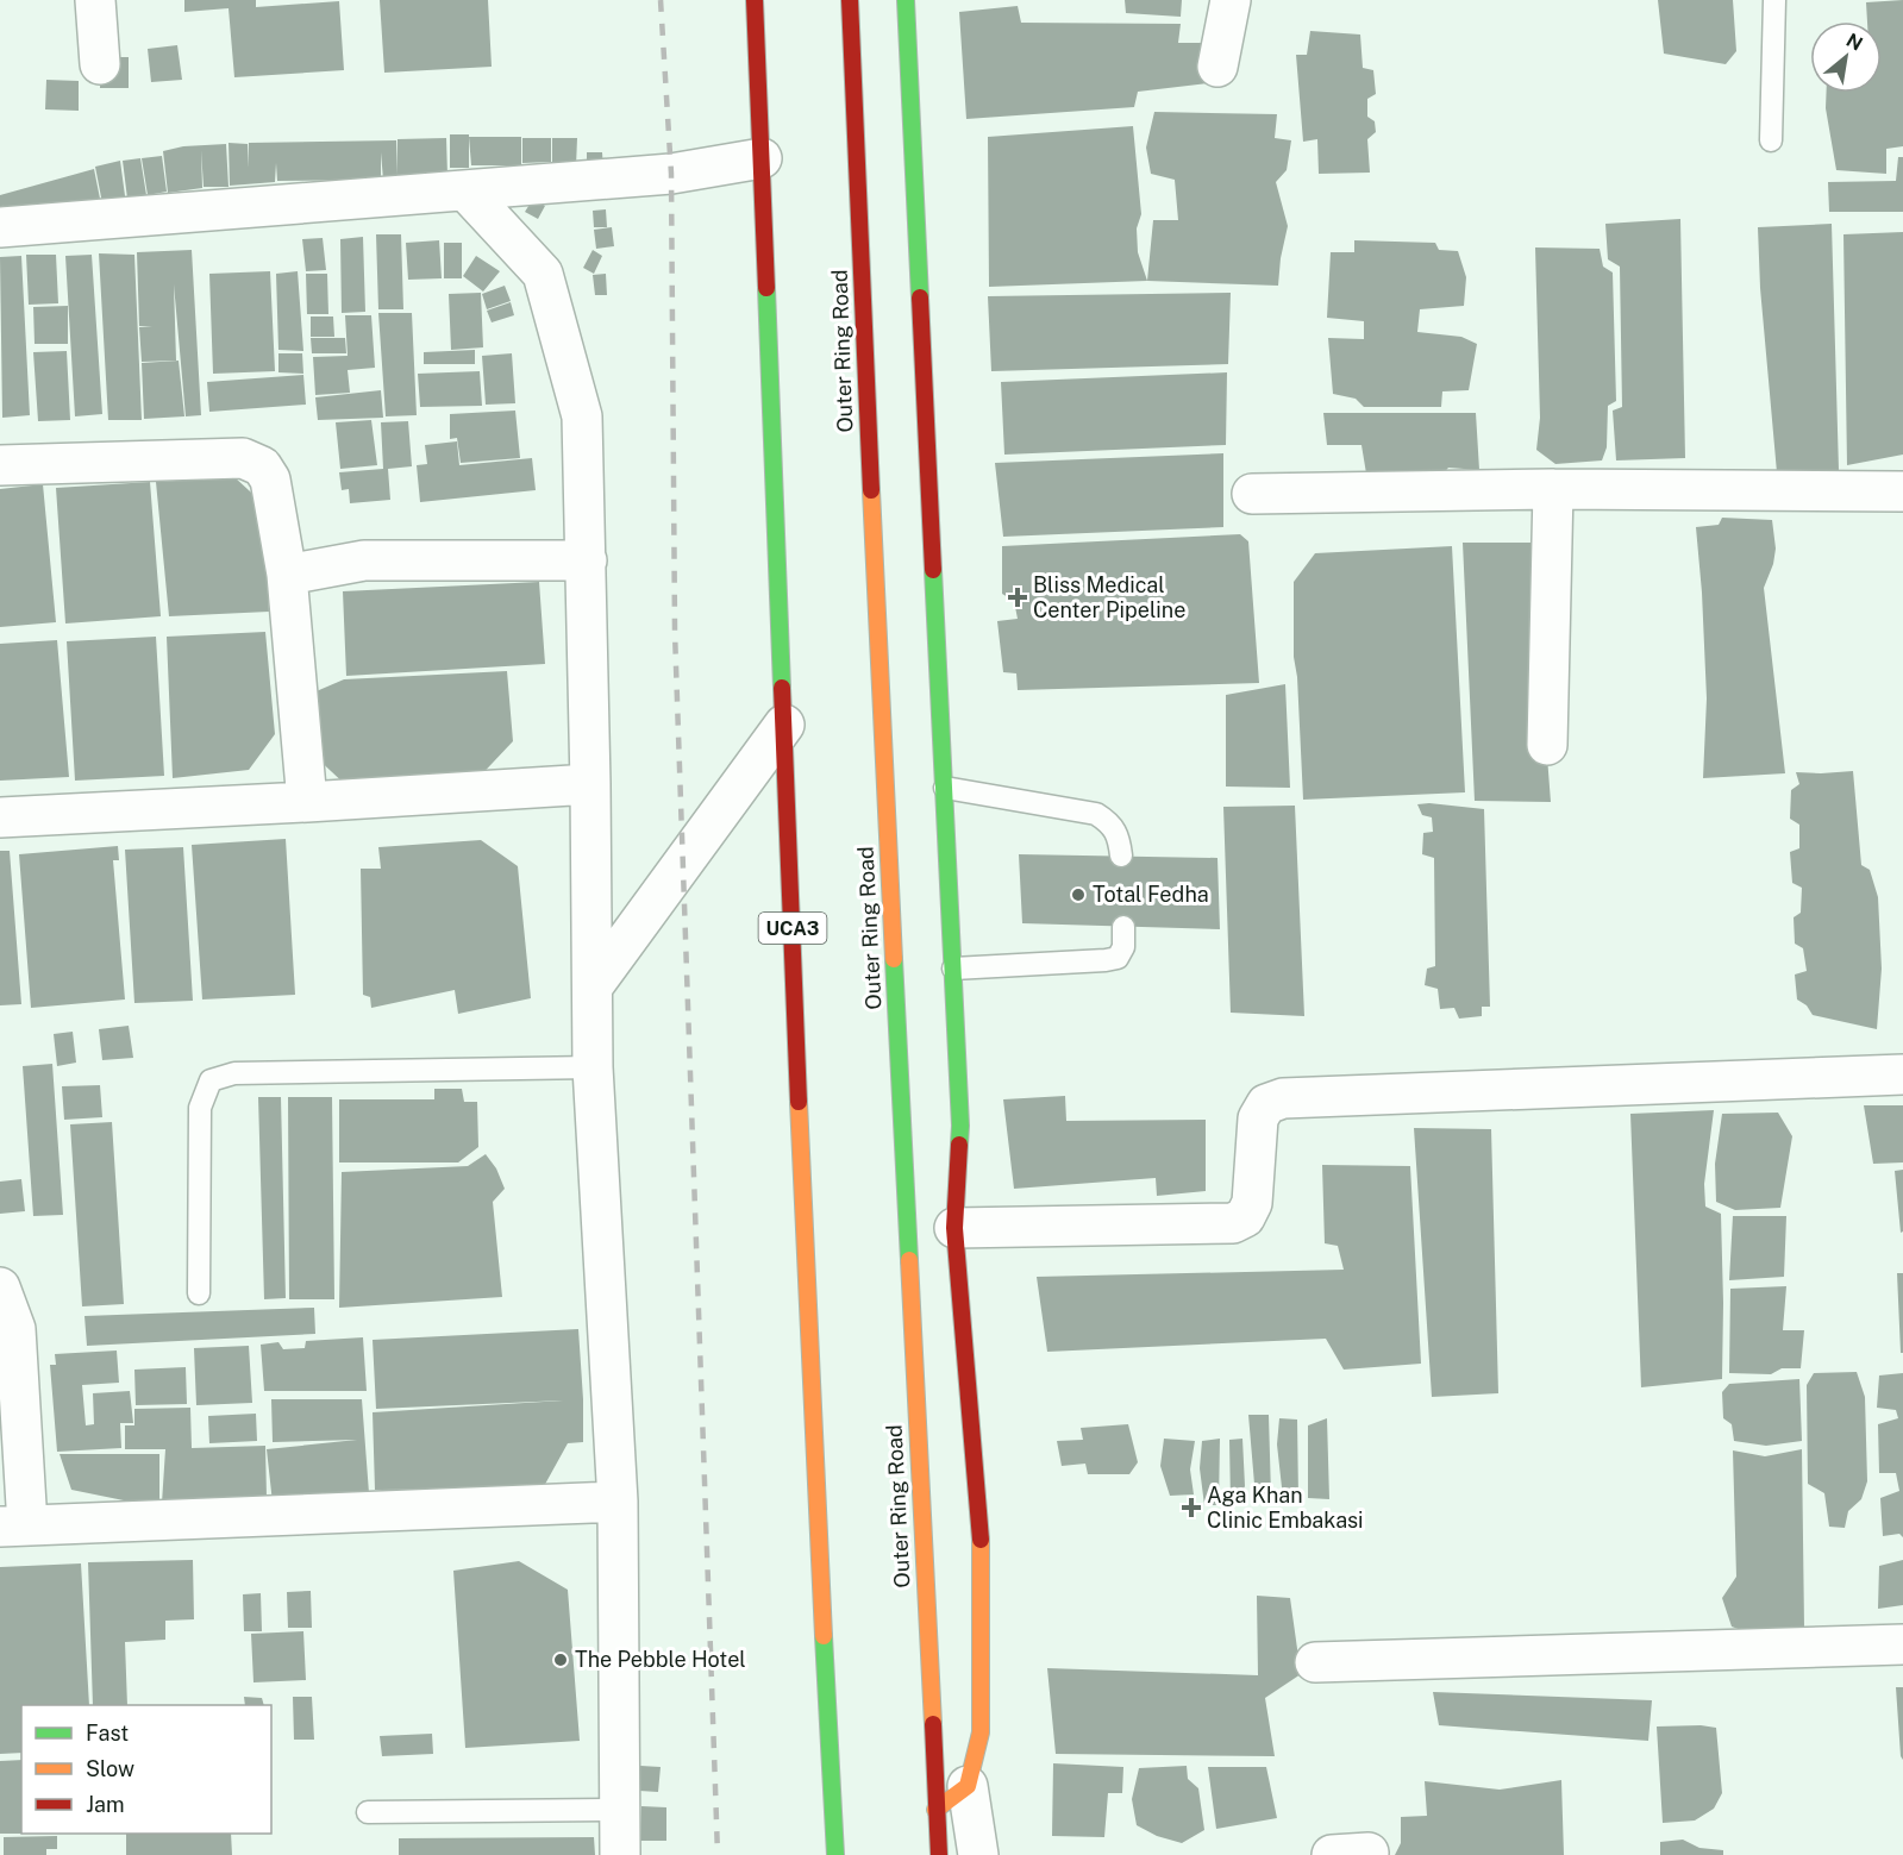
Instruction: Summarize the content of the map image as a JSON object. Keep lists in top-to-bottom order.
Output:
{
  "streets": {
    "main road": ["Outer Ring Road", "UCA3"]
  },
  "places": {
    "health": ["Bliss Medical Center Pipeline", "Aga Khan Clinic Embakasi"],
    "other": ["Total Fedha", "The Pebble Hotel"]
  },
  "legend": ["Fast", "Slow", "Jam"],
  "north": "top right"
}
